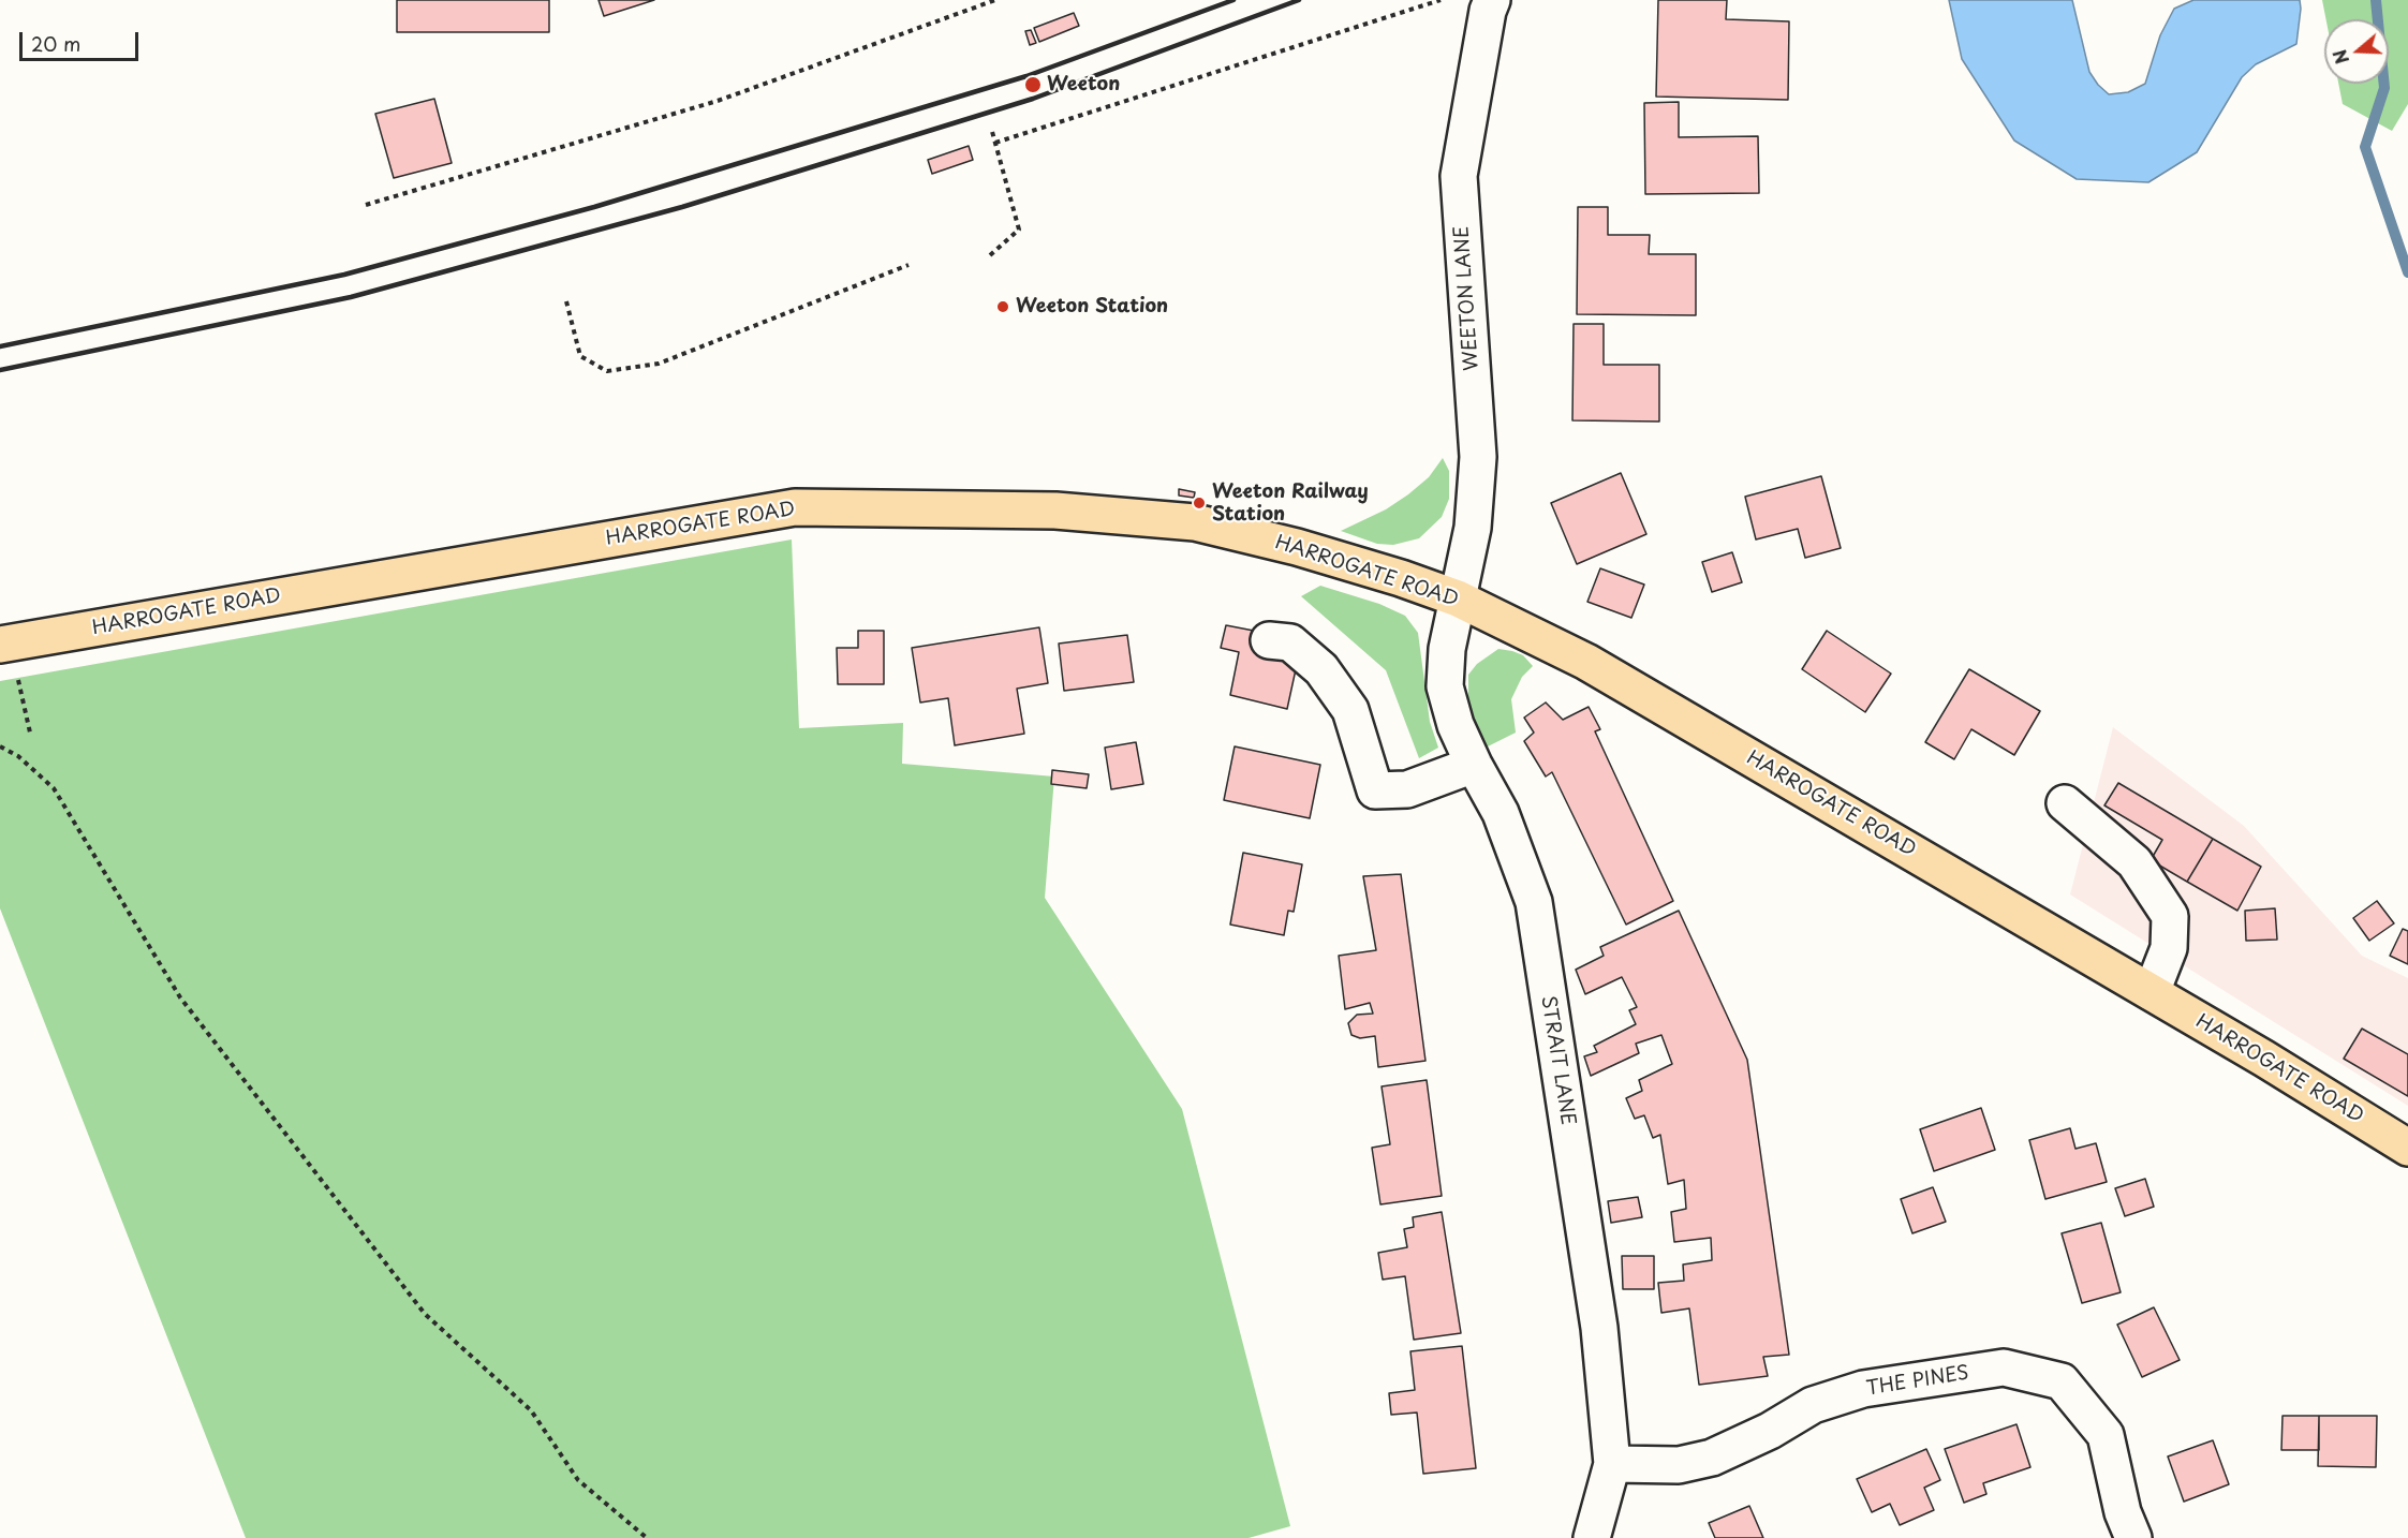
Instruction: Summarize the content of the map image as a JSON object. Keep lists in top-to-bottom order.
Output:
{
  "streets": {
    "highway": ["HARROGATE ROAD"],
    "street": ["WEETON LANE", "STRAIT LANE", "THE PINES"]
  },
  "crossings": [
    ["WEETON LANE", "HARROGATE ROAD"],
    ["WEETON LANE", "STRAIT LANE"],
    ["HARROGATE ROAD", "STRAIT LANE"],
    ["STRAIT LANE", "THE PINES"]
  ],
  "places": ["Weeton", "Weeton Station", "Weeton Railway Station"],
  "scale_bar": "20 m",
  "north": "left"
}
